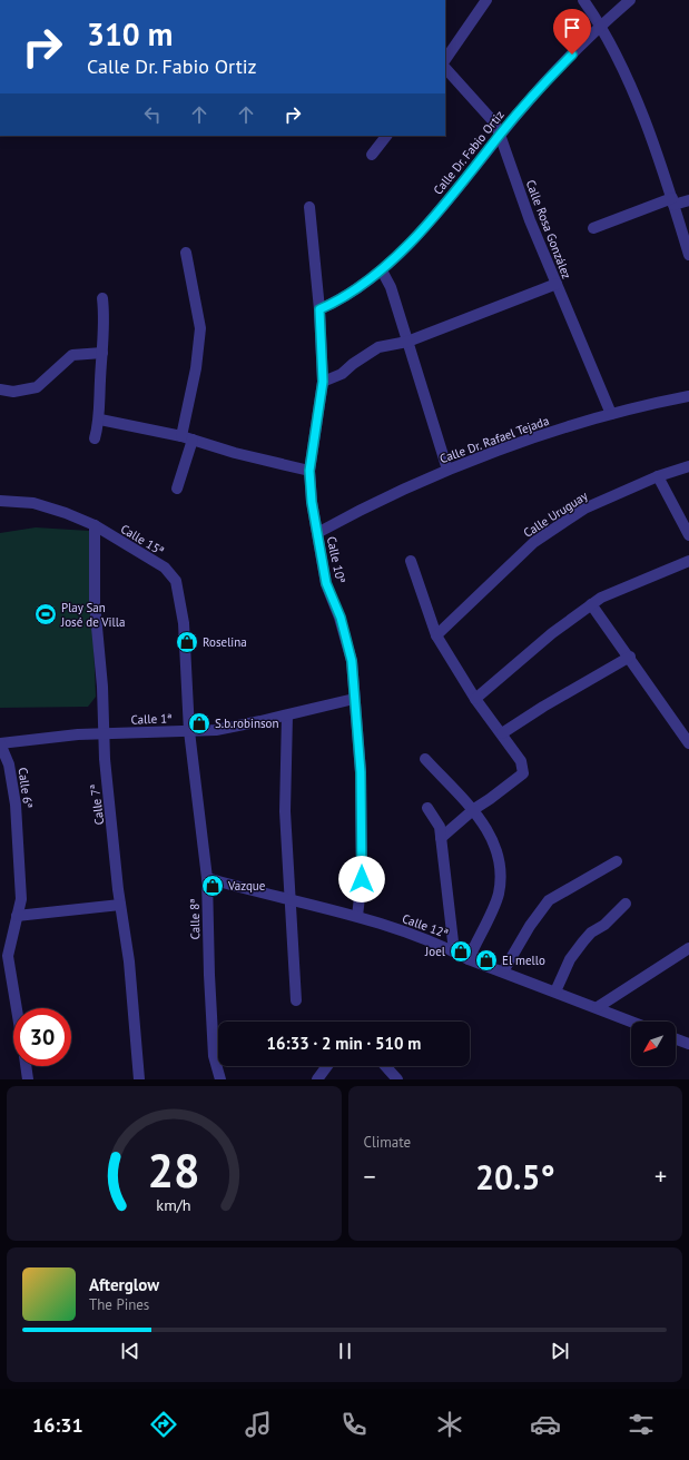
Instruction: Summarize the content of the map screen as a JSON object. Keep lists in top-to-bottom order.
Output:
{
  "streets": {
    "street": [
      "Calle Dr. Fabio Ortiz",
      "Calle Rosa González",
      "Calle Dr. Rafael Tejada",
      "Calle Uruguay",
      "Calle 15ª",
      "Calle 10ª",
      "Calle 1ª",
      "Calle 6ª",
      "Calle 7ª",
      "Calle 8ª",
      "Calle 12ª"
    ]
  },
  "crossings": [
    ["Calle Dr. Fabio Ortiz", "Calle Rosa González"],
    ["Calle Dr. Fabio Ortiz", "Calle 10ª"],
    ["Calle Rosa González", "Calle Dr. Rafael Tejada"],
    ["Calle Dr. Rafael Tejada", "Calle 10ª"],
    ["Calle 15ª", "Calle 1ª"],
    ["Calle 15ª", "Calle 7ª"],
    ["Calle 15ª", "Calle 8ª"],
    ["Calle 10ª", "Calle 1ª"],
    ["Calle 10ª", "Calle 12ª"],
    ["Calle 1ª", "Calle 6ª"],
    ["Calle 1ª", "Calle 7ª"],
    ["Calle 1ª", "Calle 8ª"],
    ["Calle 8ª", "Calle 12ª"]
  ],
  "places": {
    "sports": ["Play San José de Villa"],
    "shop": [
      "Roselina",
      "S.b.robinson",
      "Vazque",
      "Joel",
      "El mello"
    ]
  },
  "north": "bottom left",
  "page": {
    "turn": ["310 m", "Calle Dr. Fabio Ortiz"],
    "limit": "30",
    "trip": "16:33 · 2 min · 510 m",
    "tile": "Climate",
    "heat": ["−", "20.5°", "+"],
    "song": ["Afterglow", "The Pines"],
    "tabs": "16:31",
    "gauge": ["28", "km/h"]
  }
}
